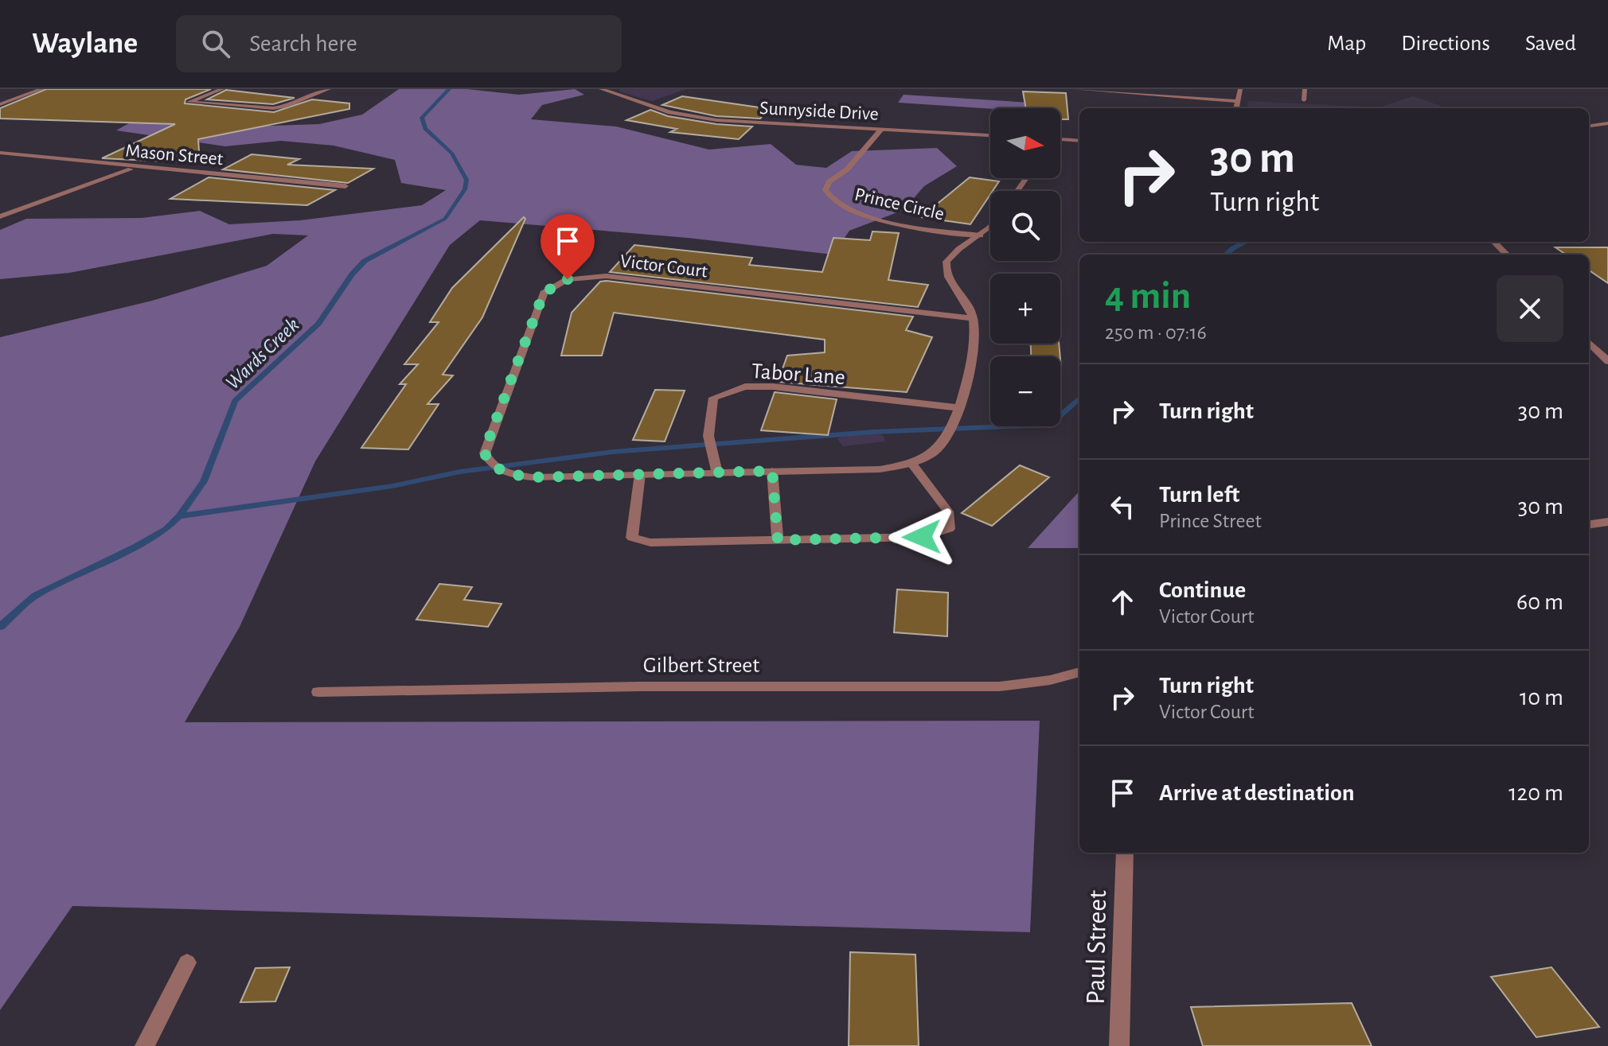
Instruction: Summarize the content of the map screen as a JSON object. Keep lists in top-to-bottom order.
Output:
{
  "streets": {
    "street": [
      "Sunnyside Drive",
      "Mason Street",
      "Prince Circle",
      "Victor Court",
      "Tabor Lane",
      "Gilbert Street",
      "Paul Street"
    ]
  },
  "crossings": [
    ["Sunnyside Drive", "Prince Circle"]
  ],
  "water": ["Wards Creek"],
  "north": "right",
  "page": {
    "header": "Waylane",
    "search": "Search here",
    "nav": ["Map", "Directions", "Saved"],
    "map_buttons": ["+", "−"],
    "turn": ["30 m", "Turn right"],
    "heading": ["4 min", "250 m · 07:16"],
    "list": [
      {
        "name": "Turn right",
        "value": "30 m"
      },
      {
        "name": "Turn left",
        "note": "Prince Street",
        "value": "30 m"
      },
      {
        "name": "Continue",
        "note": "Victor Court",
        "value": "60 m"
      },
      {
        "name": "Turn right",
        "note": "Victor Court",
        "value": "10 m"
      },
      {
        "name": "Arrive at destination",
        "value": "120 m"
      }
    ]
  }
}
